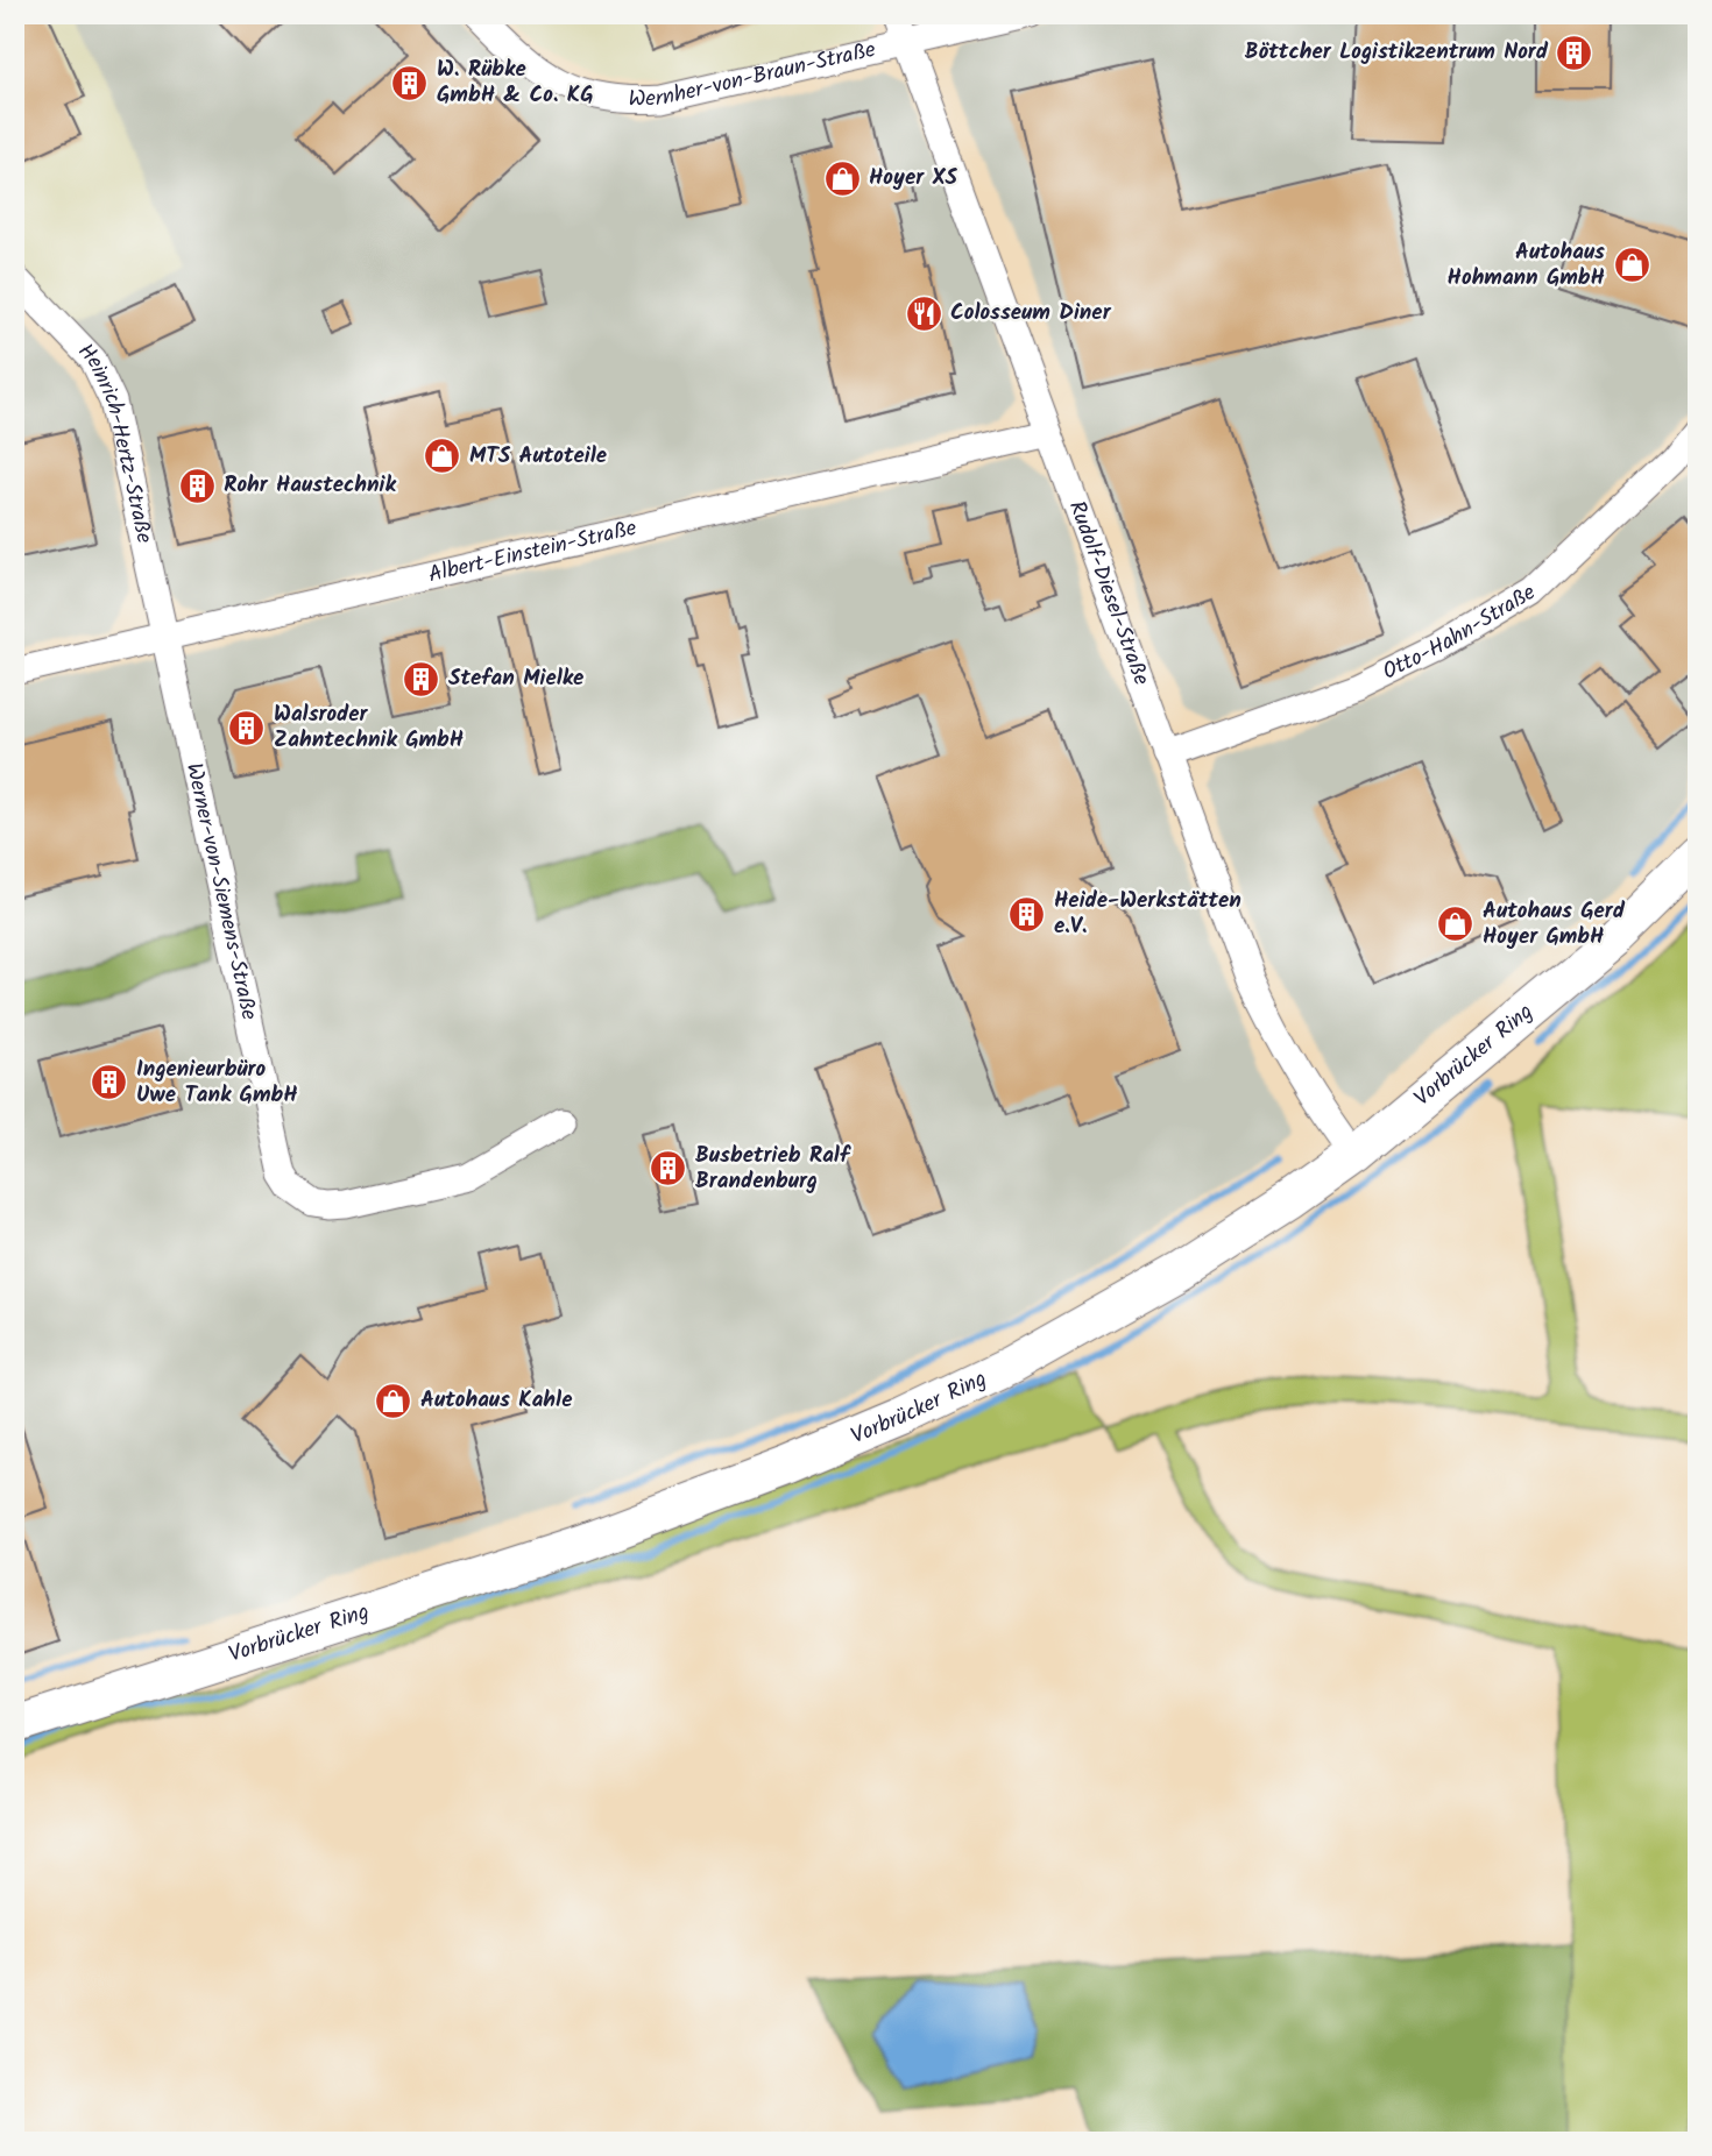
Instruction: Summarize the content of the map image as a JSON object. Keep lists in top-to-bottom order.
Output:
{
  "streets": {
    "main road": ["Vorbrücker Ring"],
    "street": [
      "Wernher-von-Braun-Straße",
      "Heinrich-Hertz-Straße",
      "Albert-Einstein-Straße",
      "Rudolf-Diesel-Straße",
      "Otto-Hahn-Straße",
      "Werner-von-Siemens-Straße"
    ]
  },
  "crossings": [
    ["Wernher-von-Braun-Straße", "Rudolf-Diesel-Straße"],
    ["Heinrich-Hertz-Straße", "Albert-Einstein-Straße"],
    ["Heinrich-Hertz-Straße", "Werner-von-Siemens-Straße"],
    ["Albert-Einstein-Straße", "Rudolf-Diesel-Straße"],
    ["Albert-Einstein-Straße", "Werner-von-Siemens-Straße"],
    ["Rudolf-Diesel-Straße", "Otto-Hahn-Straße"],
    ["Rudolf-Diesel-Straße", "Vorbrücker Ring"]
  ],
  "places": {
    "building": [
      "Böttcher Logistikzentrum Nord",
      "W. Rübke GmbH & Co. KG",
      "Rohr Haustechnik",
      "Stefan Mielke",
      "Walsroder Zahntechnik GmbH",
      "Heide-Werkstätten e.V.",
      "Ingenieurbüro Uwe Tank GmbH",
      "Busbetrieb Ralf Brandenburg"
    ],
    "shop": [
      "Hoyer XS",
      "Autohaus Hohmann GmbH",
      "MTS Autoteile",
      "Autohaus Gerd Hoyer GmbH",
      "Autohaus Kahle"
    ],
    "restaurant": ["Colosseum Diner"]
  }
}
